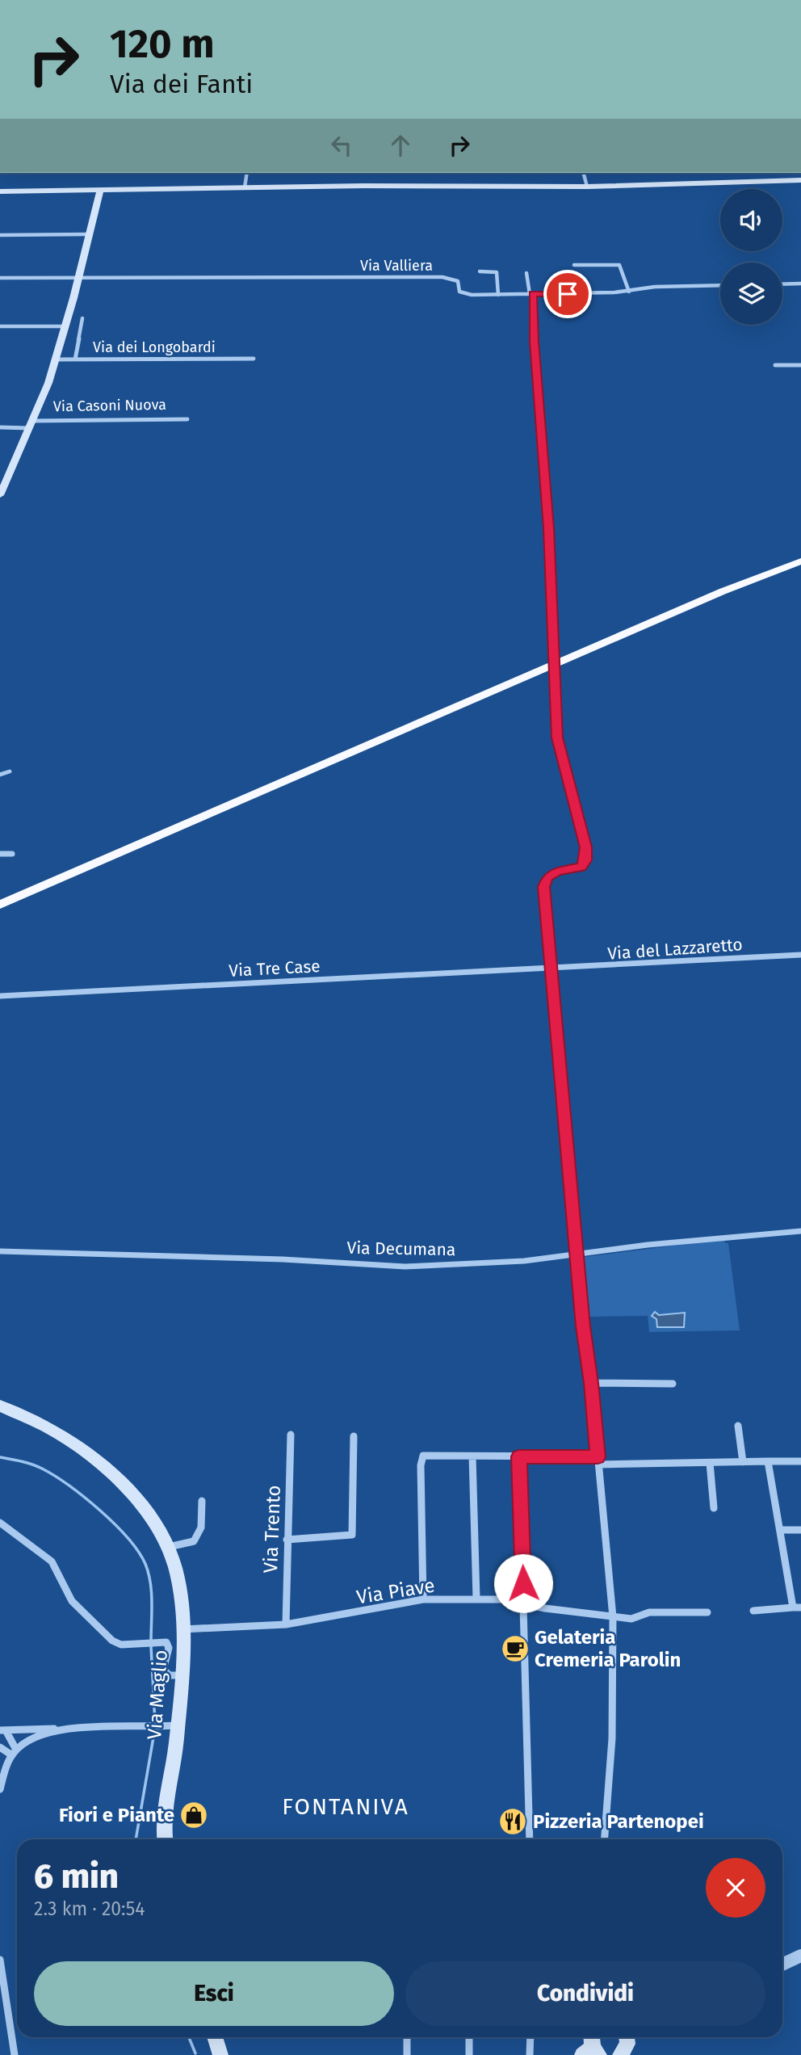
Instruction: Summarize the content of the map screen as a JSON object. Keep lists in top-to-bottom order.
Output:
{
  "streets": {
    "main road": ["Via Casoni Nuova", "Via Maglio"],
    "street": [
      "Via Valliera",
      "Via dei Longobardi",
      "Via del Lazzaretto",
      "Via Tre Case",
      "Via Decumana",
      "Via Trento",
      "Via Piave"
    ]
  },
  "crossings": [
    ["Via Valliera", "Via Casoni Nuova"],
    ["Via dei Longobardi", "Via Casoni Nuova"],
    ["Via del Lazzaretto", "Via Tre Case"],
    ["Via Trento", "Via Piave"],
    ["Via Piave", "Via Maglio"]
  ],
  "districts": ["FONTANIVA"],
  "places": {
    "cafe": ["Gelateria Cremeria Parolin"],
    "shop": ["Fiori e Piante"],
    "restaurant": ["Pizzeria Partenopei"]
  },
  "page": {
    "turn": ["120 m", "Via dei Fanti"],
    "heading": ["6 min", "2.3 km · 20:54"],
    "buttons": ["Esci", "Condividi"]
  }
}
